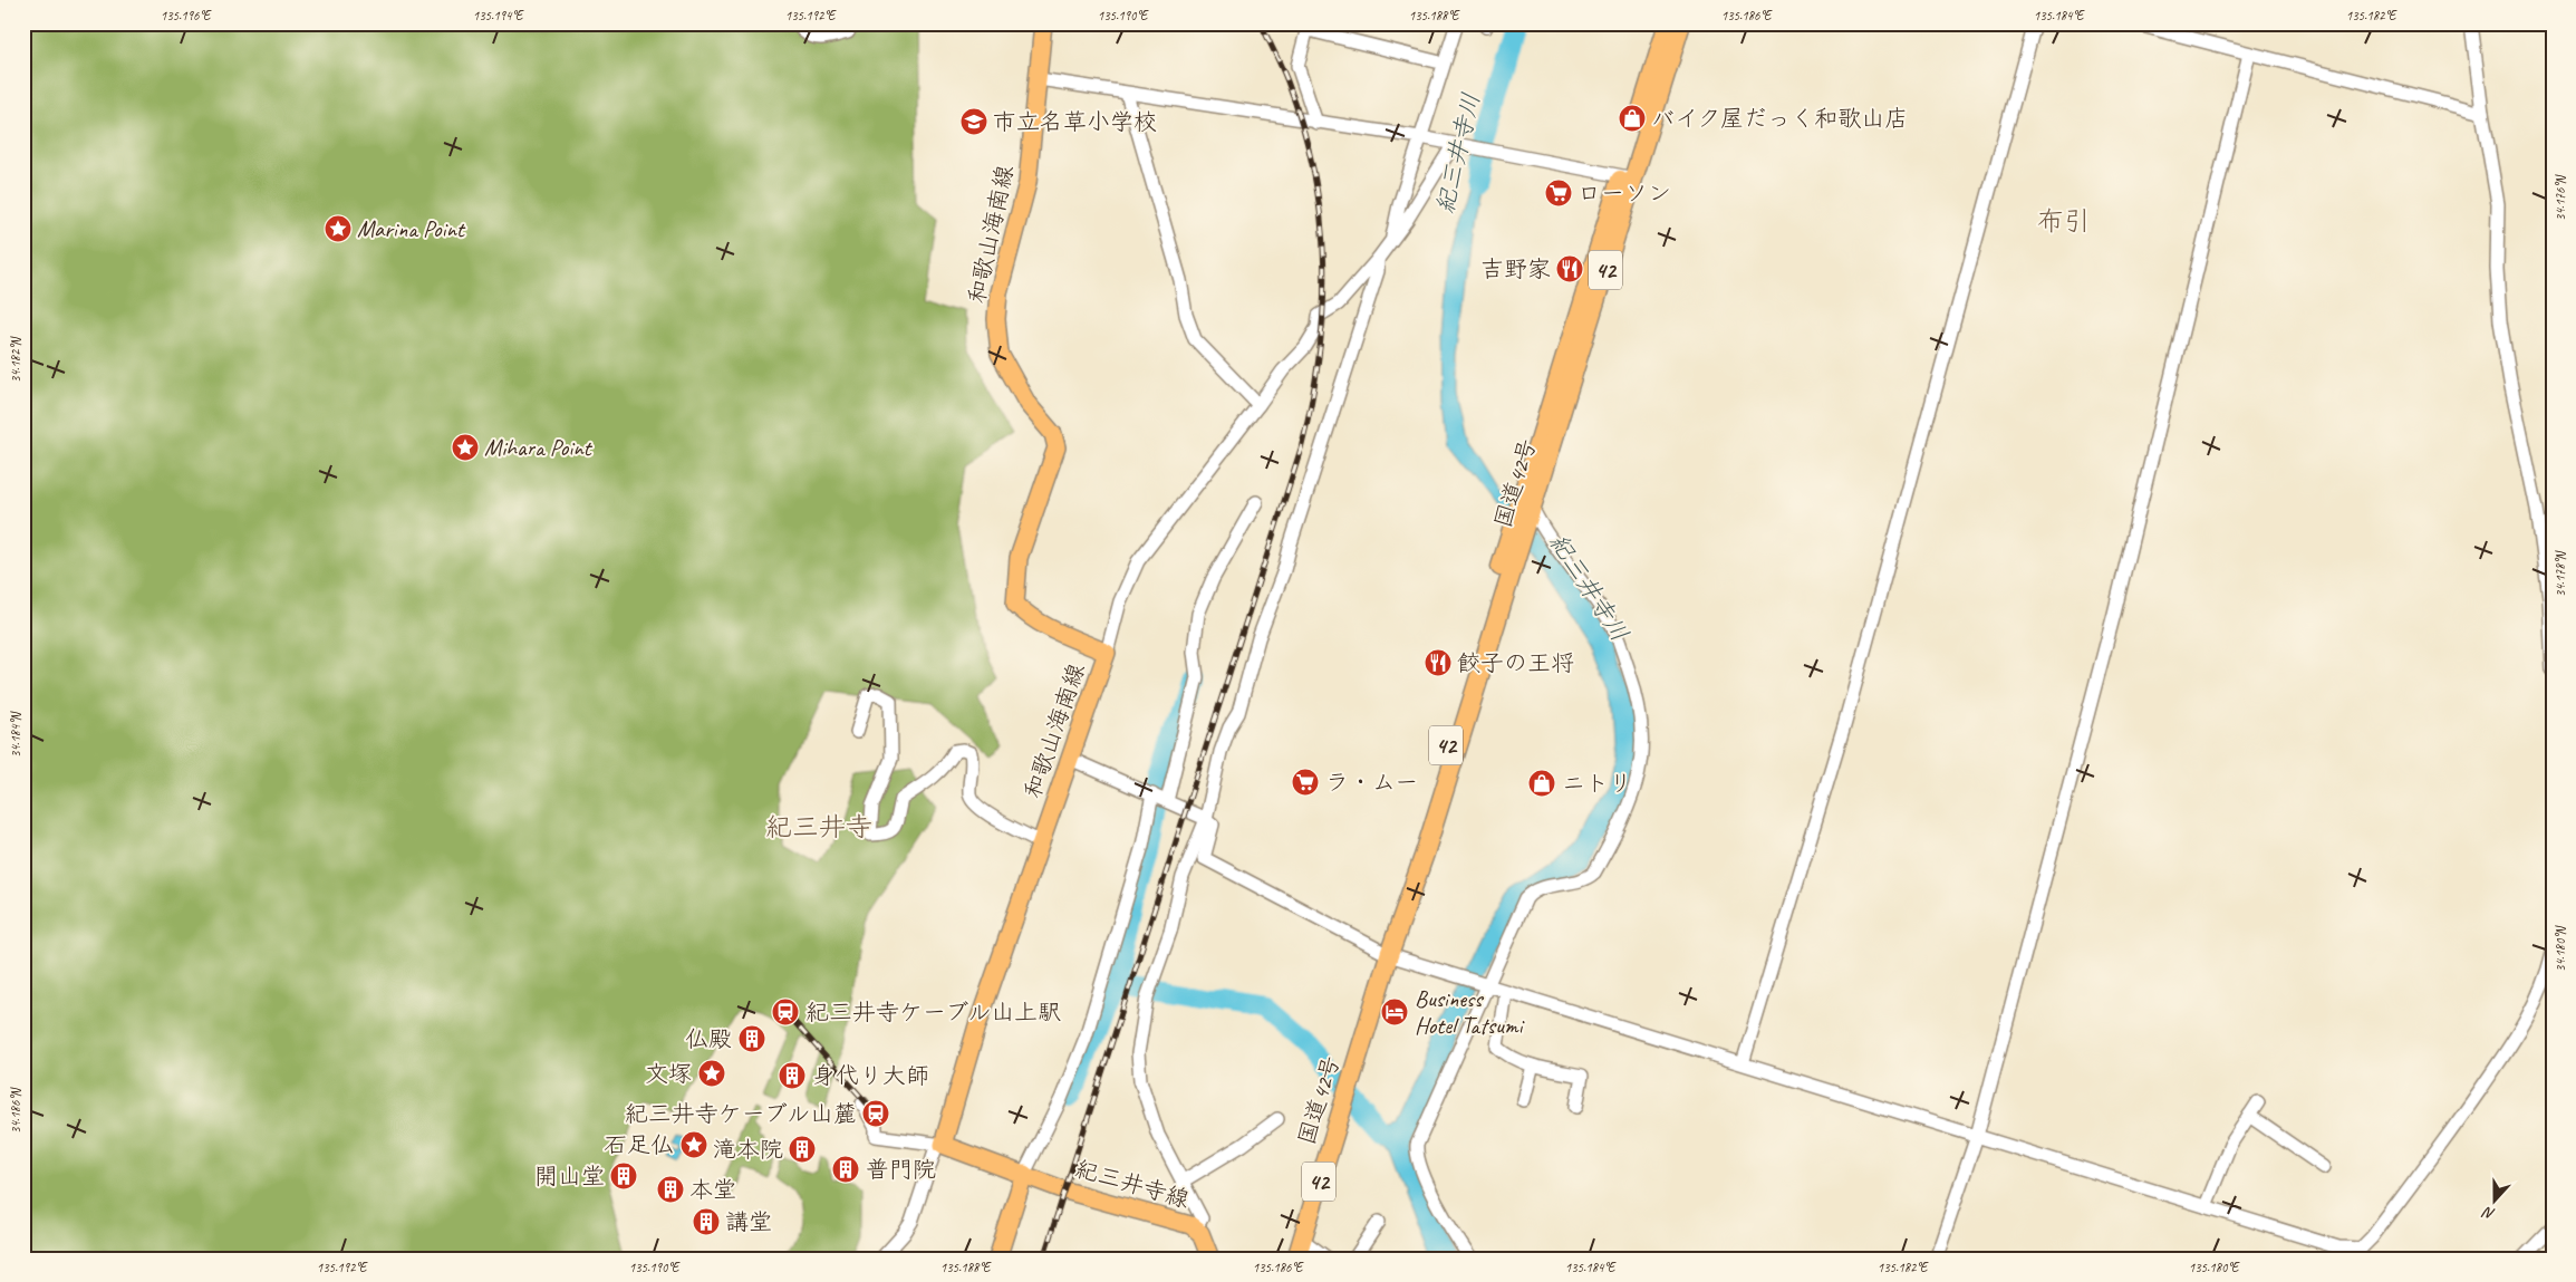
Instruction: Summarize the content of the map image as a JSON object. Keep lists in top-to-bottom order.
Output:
{
  "streets": {
    "highway": ["42", "国道42号"],
    "main road": ["和歌山海南線", "紀三井寺線"]
  },
  "districts": ["布引", "紀三井寺"],
  "water": ["紀三井寺川"],
  "places": {
    "shop": ["バイク屋だっく和歌山店", "ニトリ"],
    "school or university": ["市立名草小学校"],
    "supermarket": ["ローソン", "ラ・ムー"],
    "place": [
      "Marina Point",
      "Mihara Point",
      "文塚",
      "石足仏"
    ],
    "restaurant": ["吉野家", "餃子の王将"],
    "station": ["紀三井寺ケーブル山上駅", "紀三井寺ケーブル山麓"],
    "hotel": ["Business Hotel Tatsumi"],
    "building": [
      "仏殿",
      "身代り大師",
      "滝本院",
      "普門院",
      "開山堂",
      "本堂",
      "講堂"
    ]
  },
  "north": "bottom",
  "coordinates": [
    "135.196°E",
    "135.194°E",
    "135.192°E",
    "135.190°E",
    "135.188°E",
    "135.186°E",
    "135.184°E",
    "135.182°E",
    "34.176°N",
    "34.182°N",
    "34.178°N",
    "34.184°N",
    "34.180°N",
    "34.186°N",
    "135.180°E"
  ]
}
